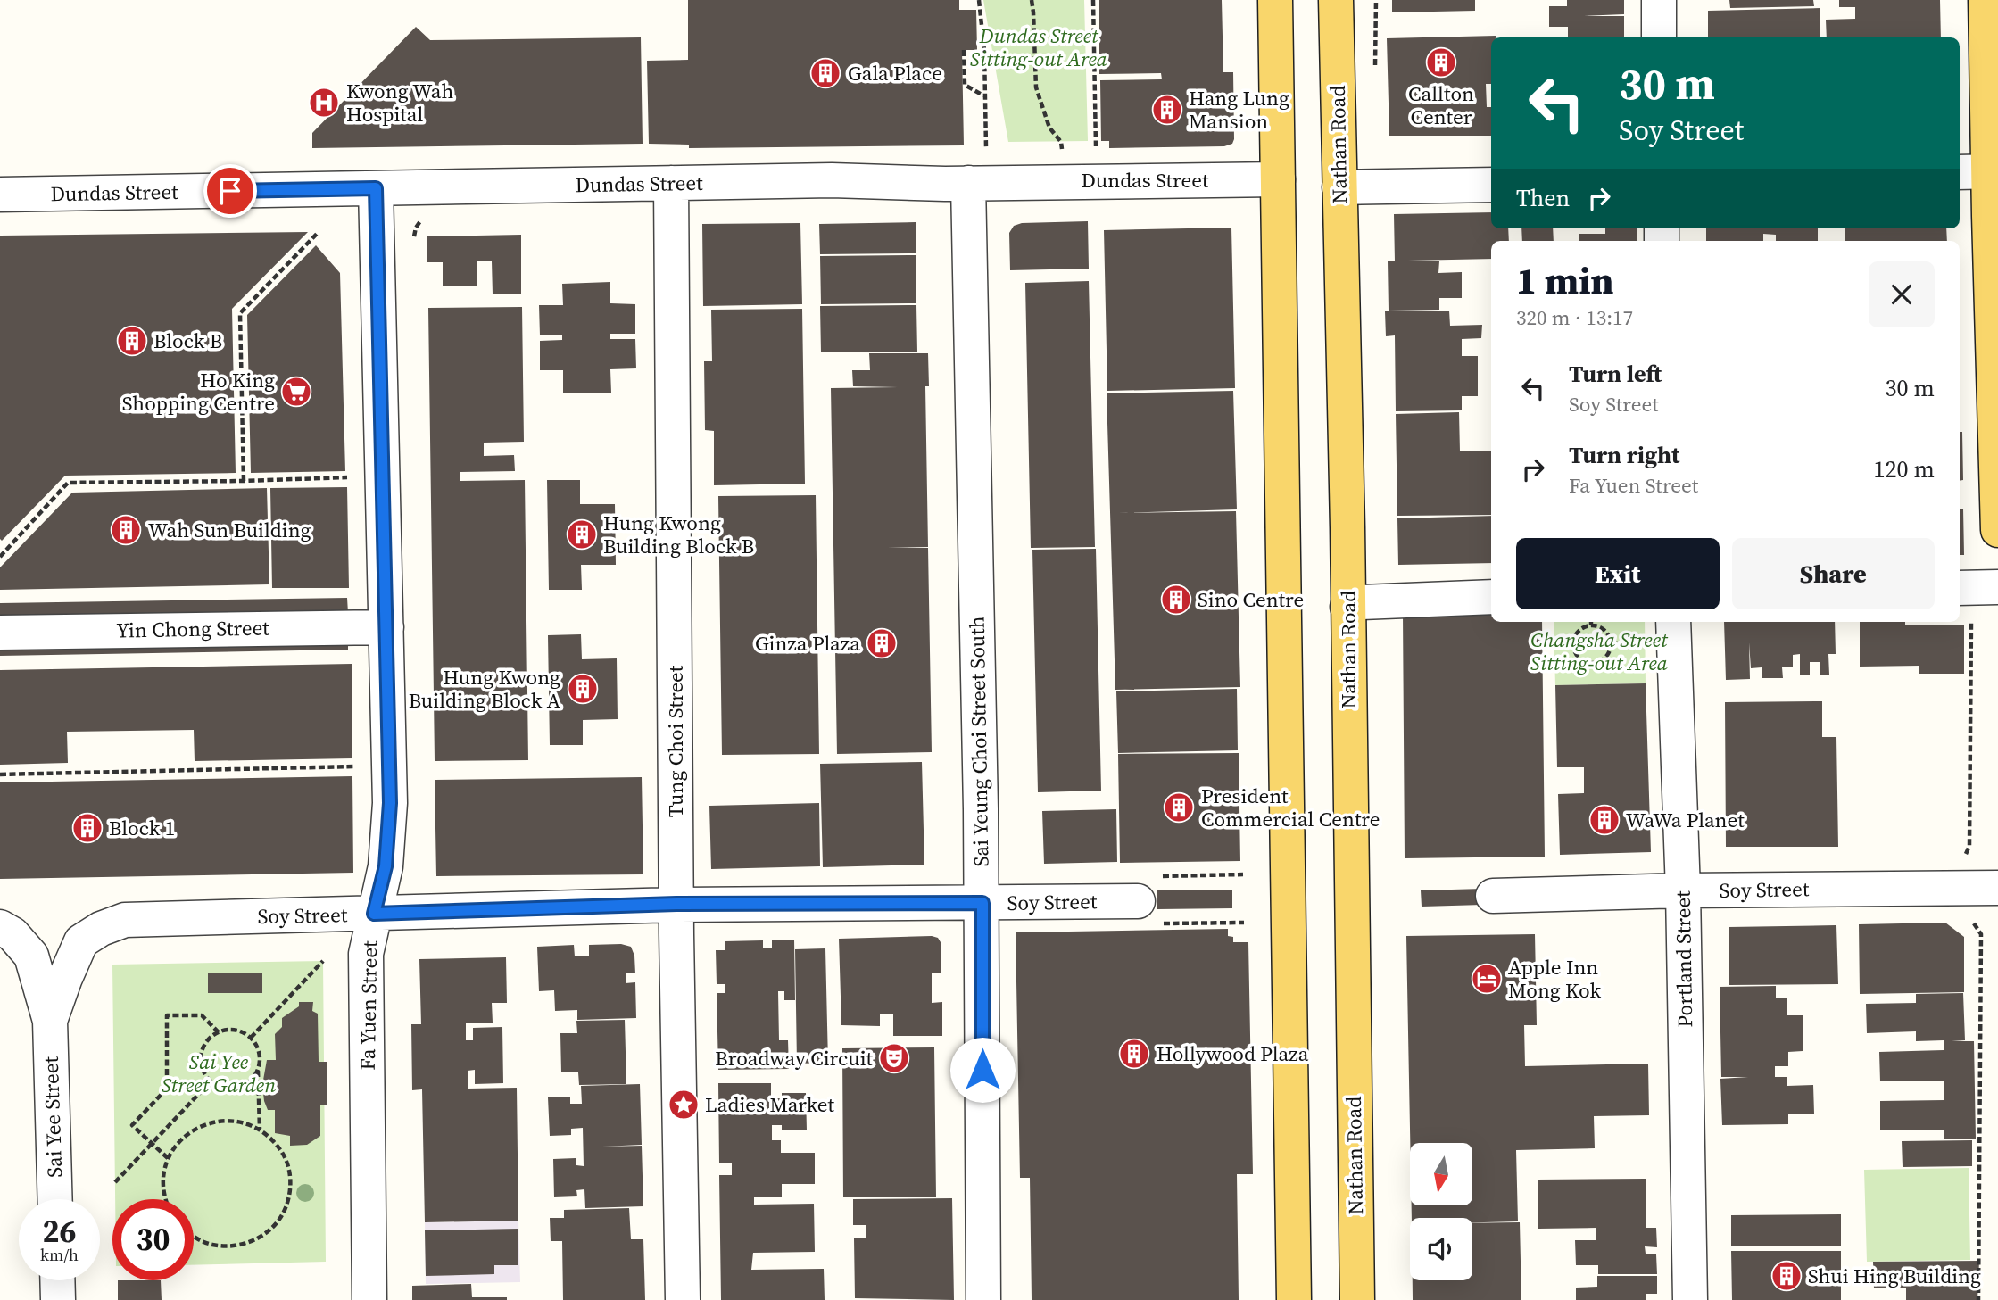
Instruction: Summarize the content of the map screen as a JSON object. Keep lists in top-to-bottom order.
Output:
{
  "streets": {
    "main road": ["Nathan Road"],
    "street": [
      "Dundas Street",
      "Yin Chong Street",
      "Tung Choi Street",
      "Sai Yeung Choi Street South",
      "Soy Street",
      "Portland Street",
      "Fa Yuen Street",
      "Sai Yee Street"
    ]
  },
  "crossings": [
    ["Dundas Street", "Tung Choi Street"],
    ["Dundas Street", "Sai Yeung Choi Street South"],
    ["Dundas Street", "Fa Yuen Street"],
    ["Yin Chong Street", "Fa Yuen Street"],
    ["Tung Choi Street", "Soy Street"],
    ["Sai Yeung Choi Street South", "Soy Street"],
    ["Soy Street", "Portland Street"],
    ["Soy Street", "Fa Yuen Street"],
    ["Soy Street", "Sai Yee Street"]
  ],
  "parks": ["Dundas Street Sitting-out Area", "Changsha Street Sitting-out Area", "Sai Yee Street Garden"],
  "places": {
    "building": [
      "Callton Center",
      "Gala Place",
      "Hang Lung Mansion",
      "Block B",
      "Wah Sun Building",
      "Hung Kwong Building Block B",
      "Sino Centre",
      "Ginza Plaza",
      "Hung Kwong Building Block A",
      "President Commercial Centre",
      "WaWa Planet",
      "Block 1",
      "Hollywood Plaza",
      "Shui Hing Building"
    ],
    "hospital": ["Kwong Wah Hospital"],
    "supermarket": ["Ho King Shopping Centre"],
    "hotel": ["Apple Inn Mong Kok"],
    "theatre": ["Broadway Circuit"],
    "place": ["Ladies Market"]
  },
  "north": "bottom",
  "page": {
    "turn": ["30 m", "Soy Street"],
    "then": "Then",
    "heading": ["1 min", "320 m · 13:17"],
    "list": [
      {
        "name": "Turn left",
        "note": "Soy Street",
        "value": "30 m"
      },
      {
        "name": "Turn right",
        "note": "Fa Yuen Street",
        "value": "120 m"
      }
    ],
    "buttons": ["Exit", "Share"],
    "speed": "26 km/h",
    "limit": "30"
  }
}
